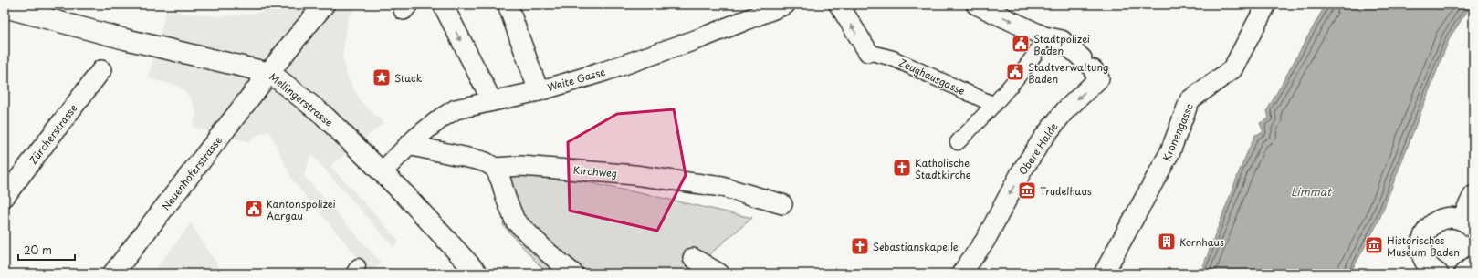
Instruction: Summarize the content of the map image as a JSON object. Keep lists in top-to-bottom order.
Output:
{
  "streets": {
    "main road": ["Mellingerstrasse", "Neuenhoferstrasse"],
    "street": [
      "Zeughausgasse",
      "Weite Gasse",
      "Kronengasse",
      "Zürcherstrasse",
      "Obere Halde",
      "Kirchweg"
    ]
  },
  "crossings": [
    ["Weite Gasse", "Mellingerstrasse"],
    ["Weite Gasse", "Kirchweg"],
    ["Mellingerstrasse", "Neuenhoferstrasse"]
  ],
  "water": ["Limmat"],
  "places": {
    "public building": ["Stadtpolizei Baden", "Stadtverwaltung Baden", "Kantonspolizei Aargau"],
    "place": ["Stack"],
    "church": ["Katholische Stadtkirche", "Sebastianskapelle"],
    "museum": ["Trudelhaus", "Historisches Museum Baden"],
    "building": ["Kornhaus"]
  },
  "scale_bar": "20 m"
}
